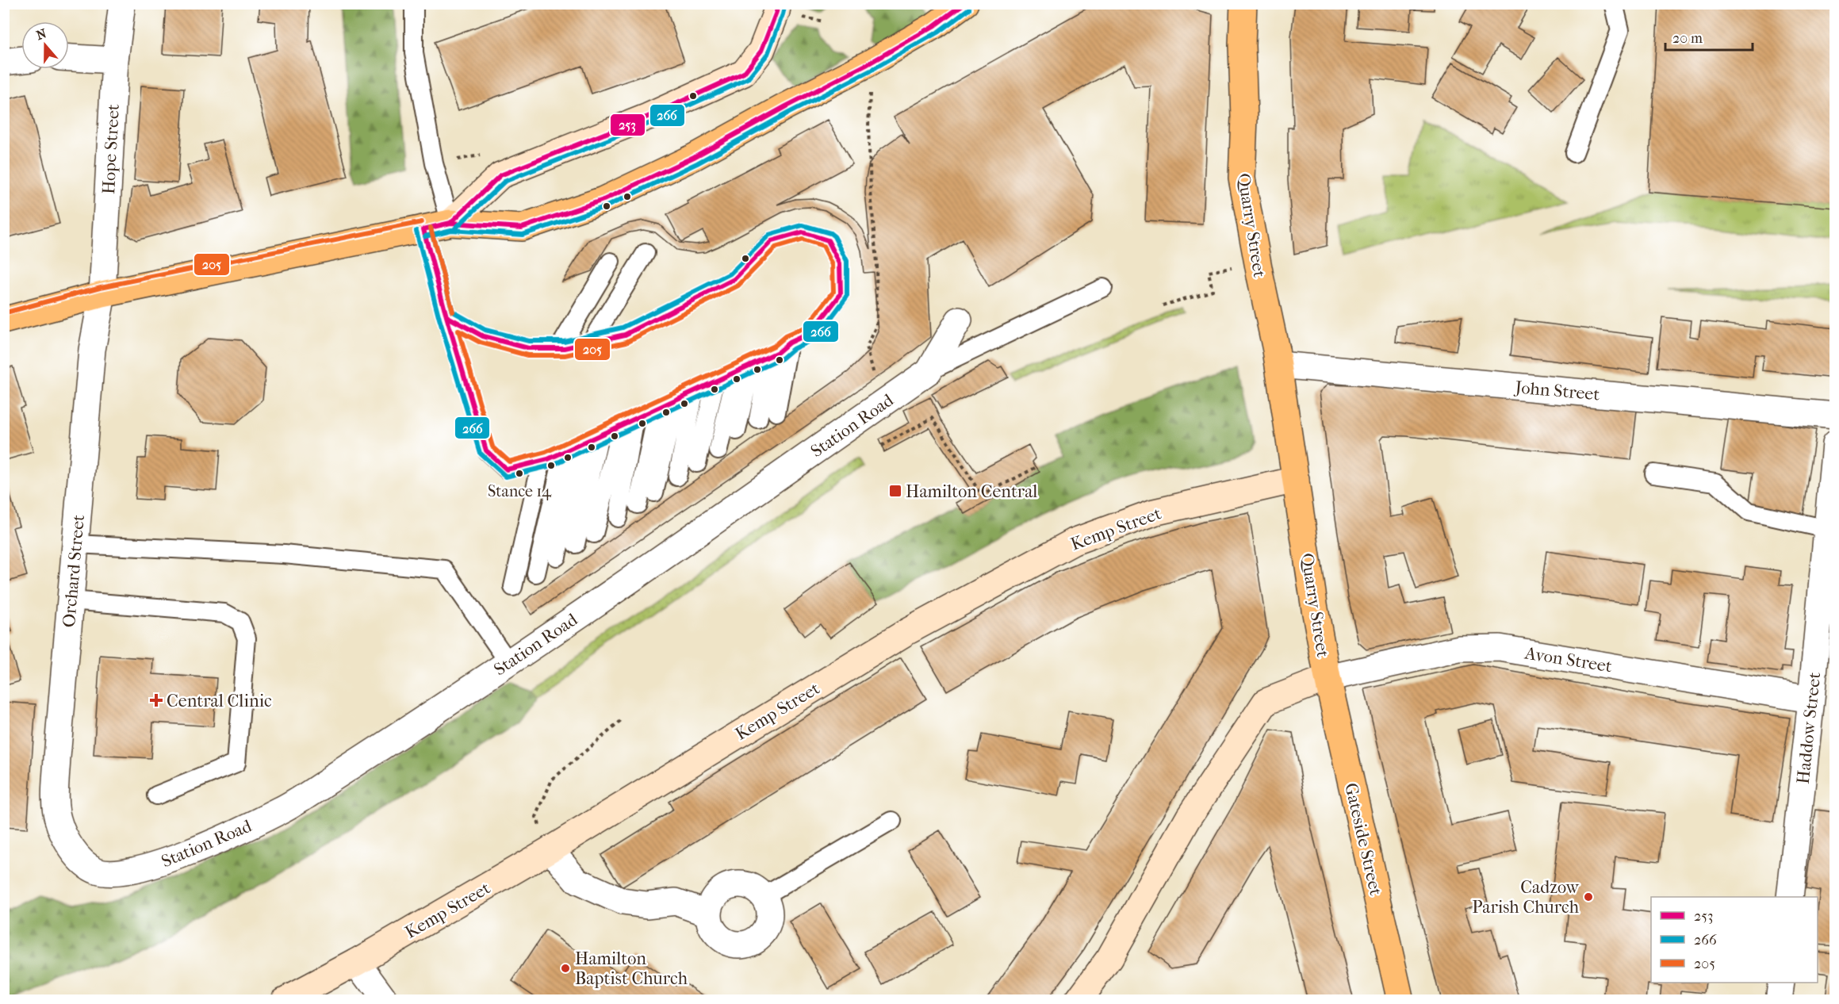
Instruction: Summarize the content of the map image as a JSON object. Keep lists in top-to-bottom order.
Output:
{
  "streets": {
    "main road": ["Quarry Street", "Gateside Street"],
    "street": [
      "Hope Street",
      "John Street",
      "Station Road",
      "Kemp Street",
      "Orchard Street",
      "Avon Street",
      "Haddow Street"
    ]
  },
  "crossings": [
    ["Hope Street", "Orchard Street"],
    ["Quarry Street", "John Street"],
    ["Quarry Street", "Kemp Street"],
    ["Quarry Street", "Avon Street"],
    ["Quarry Street", "Gateside Street"],
    ["Station Road", "Orchard Street"],
    ["Avon Street", "Haddow Street"],
    ["Avon Street", "Gateside Street"]
  ],
  "places": {
    "other": ["Stance 14", "Cadzow Parish Church", "Hamilton Baptist Church"],
    "transit": ["Hamilton Central"],
    "health": ["Central Clinic"]
  },
  "lines": ["transit line 253", "transit line 266", "transit line 205"],
  "legend": ["253", "266", "205"],
  "scale_bar": "20 m",
  "north": "top"
}
